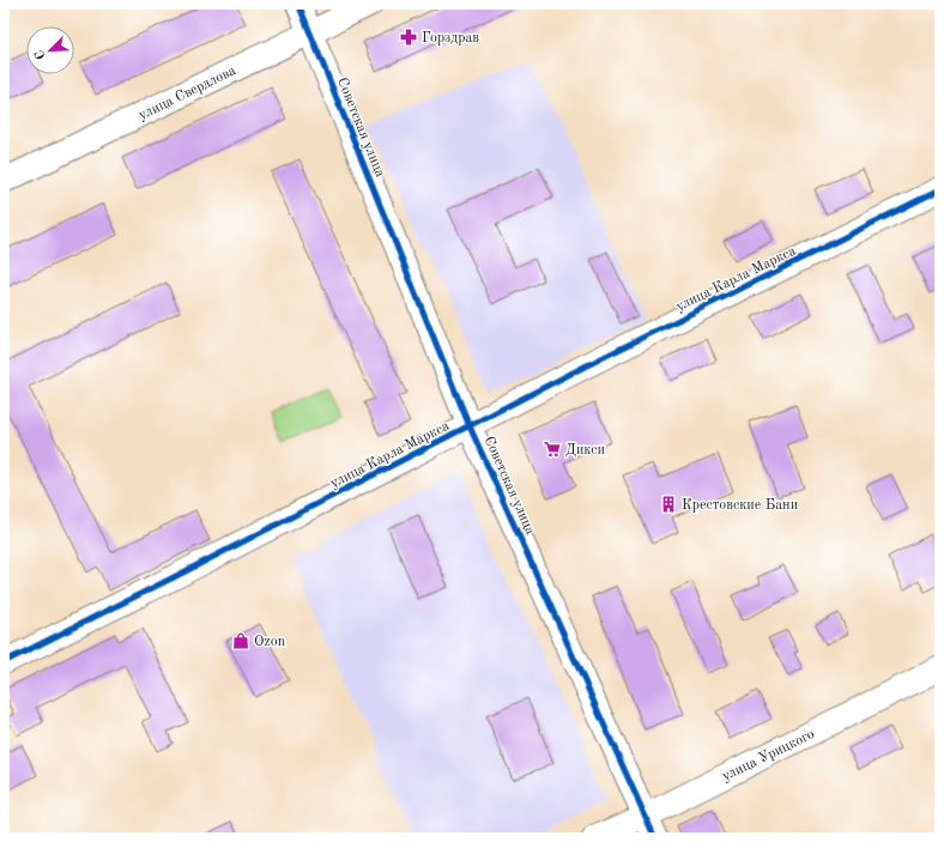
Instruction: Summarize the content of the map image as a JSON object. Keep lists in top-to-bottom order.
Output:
{
  "streets": {
    "street": [
      "улица Свердлова",
      "Советская улица",
      "улица Карла Маркса",
      "улица Урицкого"
    ]
  },
  "crossings": [
    ["улица Свердлова", "Советская улица"],
    ["Советская улица", "улица Карла Маркса"],
    ["Советская улица", "улица Урицкого"]
  ],
  "places": {
    "pharmacy": ["Горздрав"],
    "supermarket": ["Дикси"],
    "building": ["Крестовские Бани"],
    "shop": ["Ozon"]
  },
  "north": "bottom left"
}
